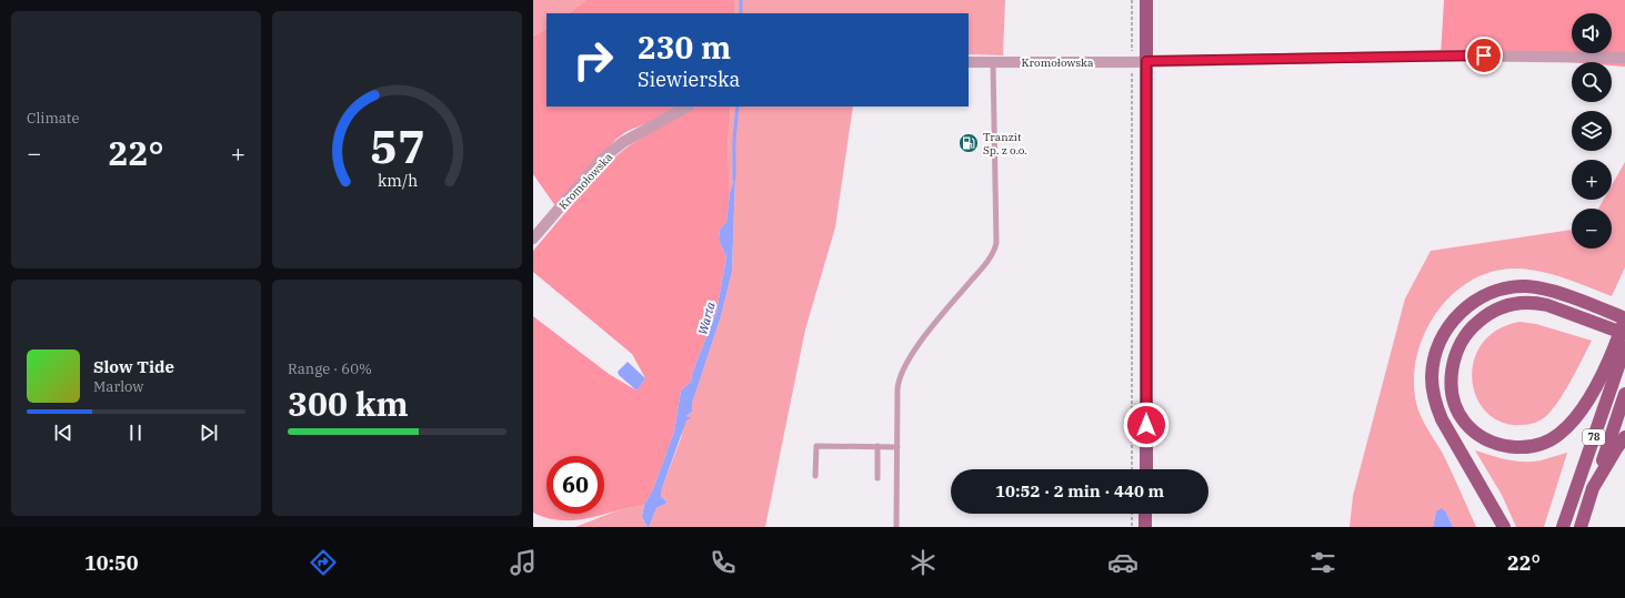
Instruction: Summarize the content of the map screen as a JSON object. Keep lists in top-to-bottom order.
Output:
{
  "streets": {
    "main road": ["78"],
    "street": ["Kromołowska"]
  },
  "water": ["Warta"],
  "places": {
    "fuel station": ["Tranzit Sp. z o.o."]
  },
  "page": {
    "tile": [
      "Climate",
      ["Range · 60%", "300 km"]
    ],
    "map_buttons": ["+", "−"],
    "turn": ["230 m", "Siewierska"],
    "heat": ["−", "22°", "+"],
    "song": ["Slow Tide", "Marlow"],
    "limit": "60",
    "trip": "10:52 · 2 min · 440 m",
    "tabs": ["10:50", "22°"],
    "gauge": ["57", "km/h"]
  }
}
